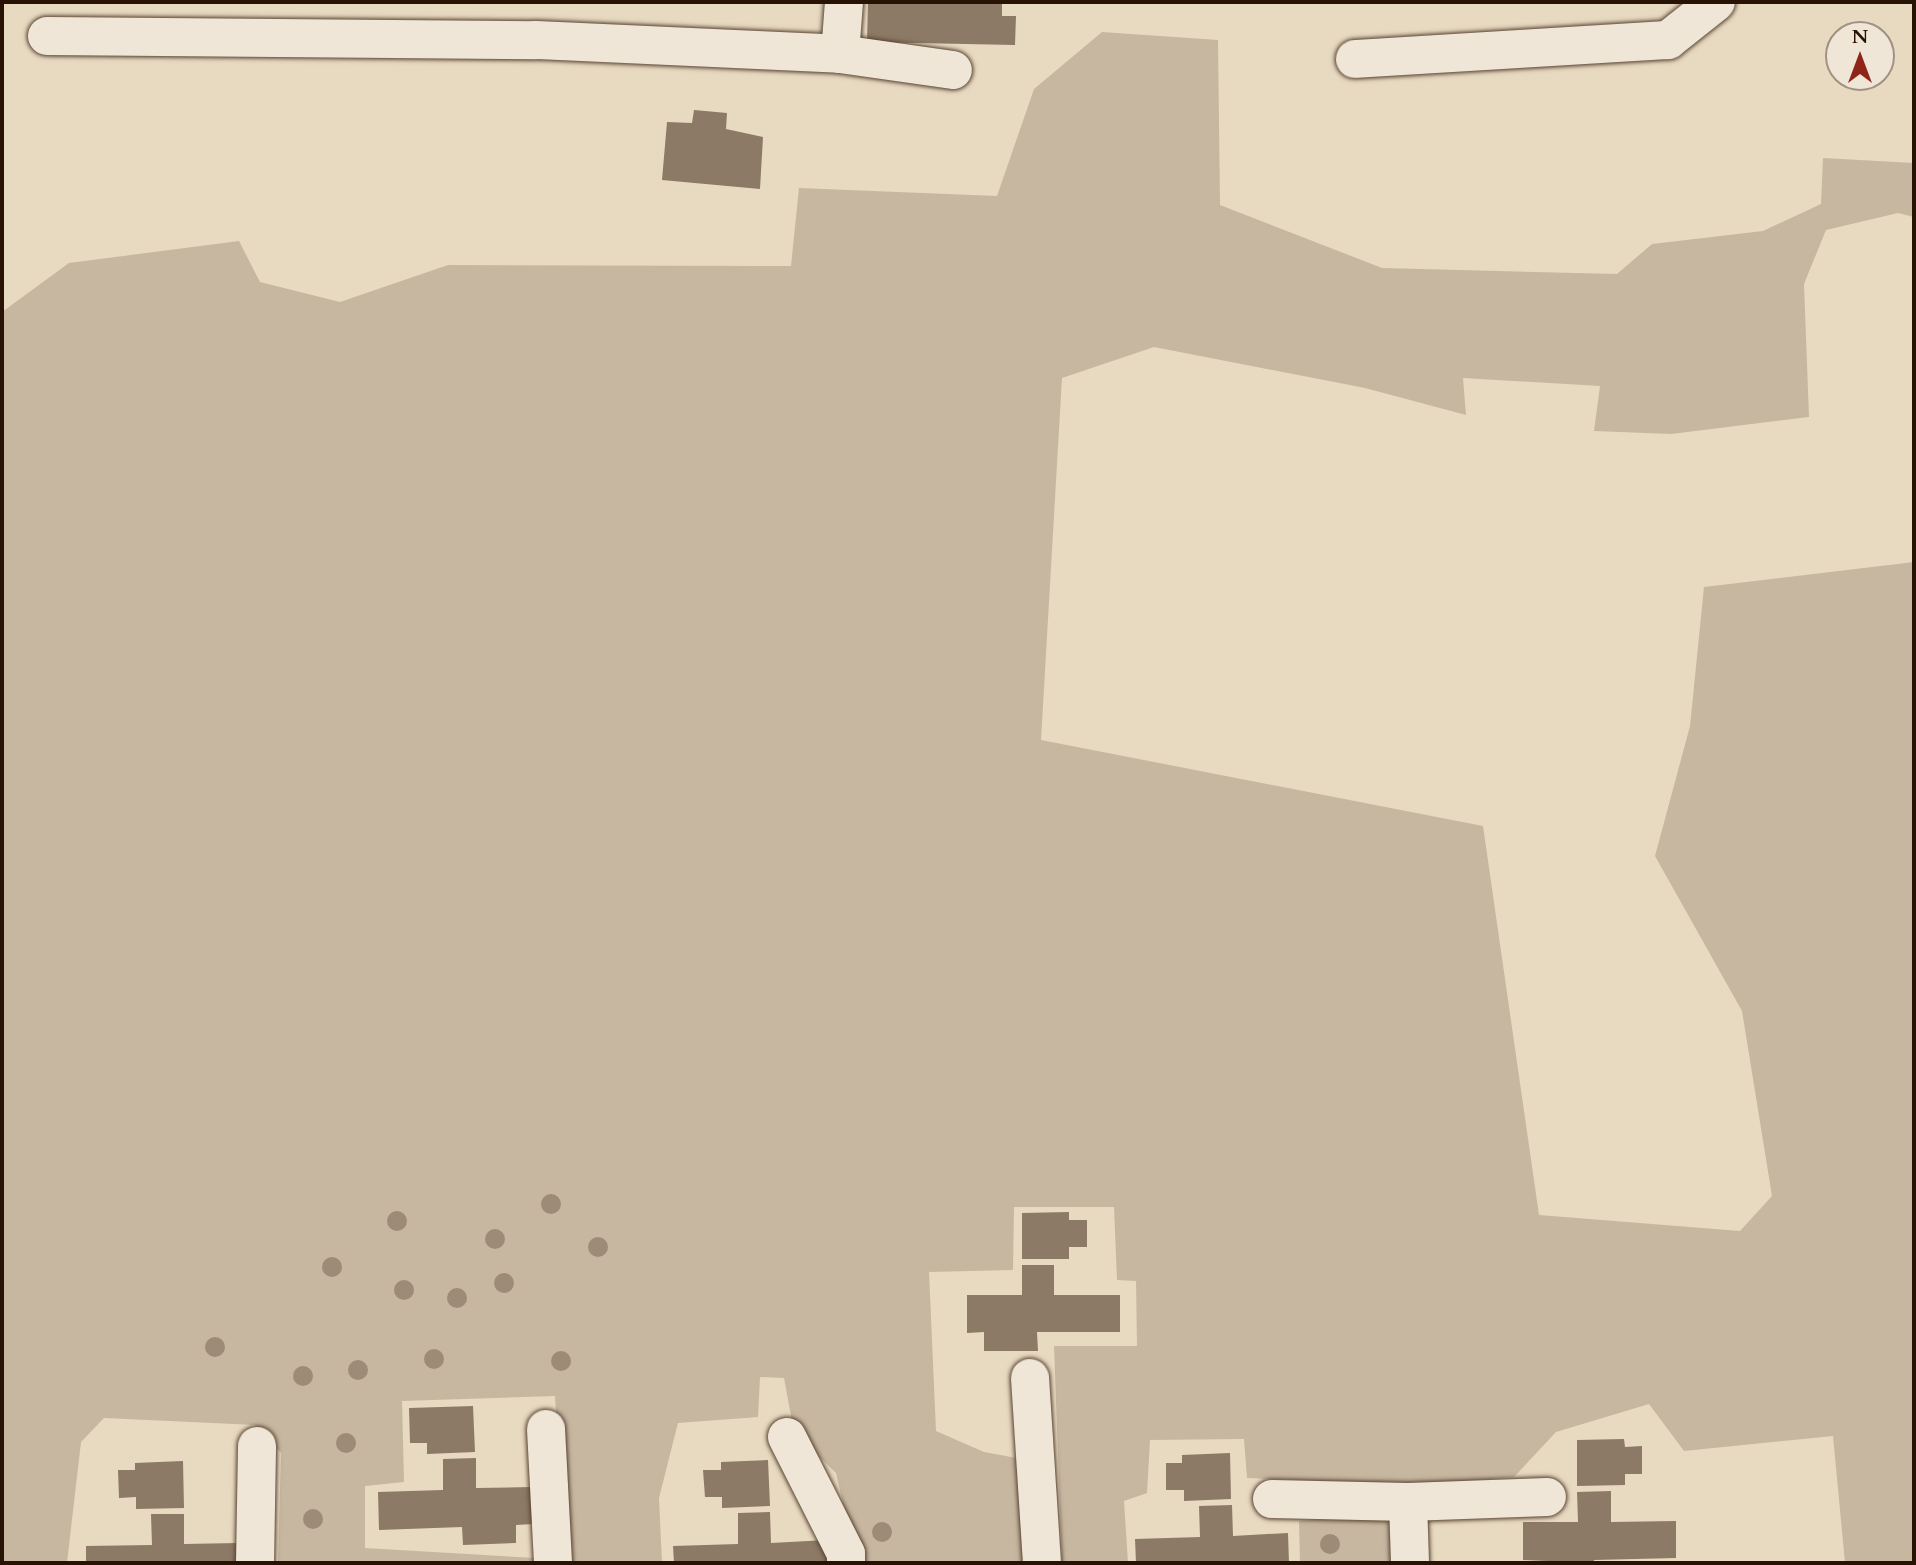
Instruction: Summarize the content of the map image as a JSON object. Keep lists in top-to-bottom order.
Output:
{
  "north": "top"
}
